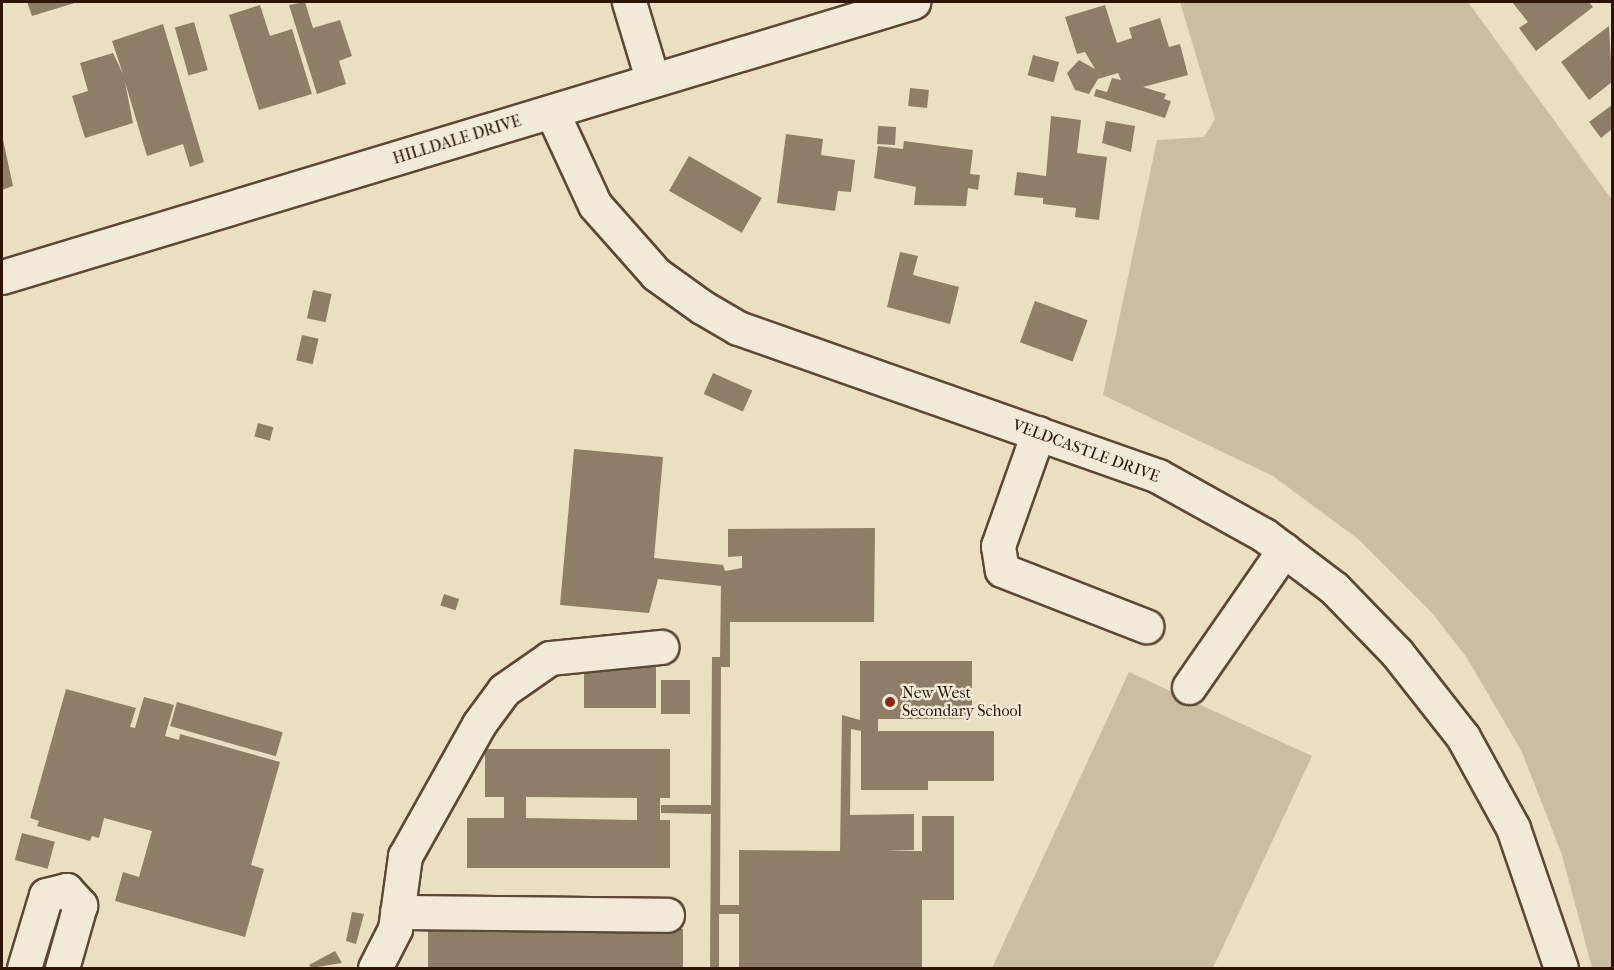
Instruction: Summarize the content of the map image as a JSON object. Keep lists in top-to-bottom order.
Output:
{
  "streets": {
    "street": ["HILLDALE DRIVE", "VELDCASTLE DRIVE"]
  },
  "crossings": [
    ["HILLDALE DRIVE", "VELDCASTLE DRIVE"]
  ],
  "places": ["New West Secondary School"]
}
